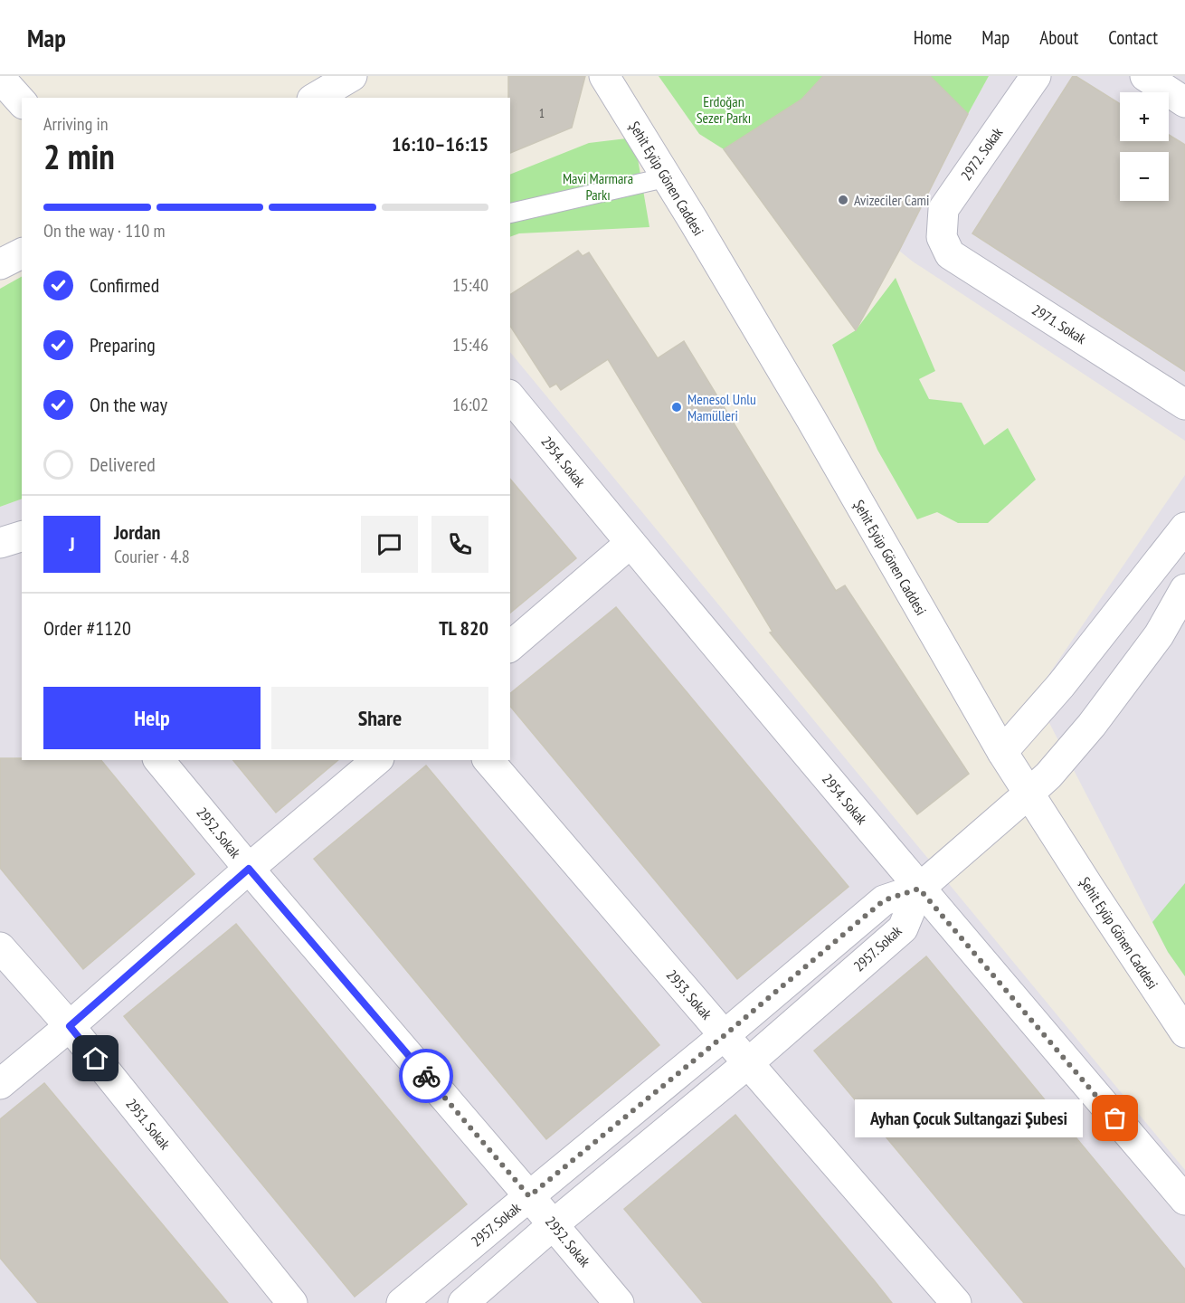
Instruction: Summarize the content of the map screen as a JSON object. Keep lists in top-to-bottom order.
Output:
{
  "streets": {
    "street": [
      "2972. Sokak",
      "Şehit Eyüp Gönen Caddesi",
      "2971. Sokak",
      "2954. Sokak",
      "2952. Sokak",
      "2957. Sokak",
      "2953. Sokak",
      "2951. Sokak"
    ]
  },
  "crossings": [
    ["2972. Sokak", "2971. Sokak"],
    ["2954. Sokak", "2957. Sokak"],
    ["2952. Sokak", "2957. Sokak"],
    ["2957. Sokak", "2953. Sokak"]
  ],
  "parks": ["Erdoğan Sezer Parkı", "Mavi Marmara Parkı"],
  "places": ["Avizeciler Cami", "Menesol Unlu Mamülleri", "Ayhan Çocuk Sultangazi Şubesi"],
  "house_numbers": ["1"],
  "page": {
    "header": "Map",
    "nav": [
      "Home",
      "Map",
      "About",
      "Contact"
    ],
    "map_buttons": ["+", "−"],
    "heading": ["2 min", "Arriving in", "16:10–16:15"],
    "panel": [
      "Jordan",
      "Courier · 4.8",
      "Order #1120",
      "TL 820"
    ],
    "bar": "On the way · 110 m",
    "list": [
      ["Confirmed", "15:40"],
      ["Preparing", "15:46"],
      ["On the way", "16:02"],
      "Delivered"
    ],
    "round": "J",
    "buttons": ["Help", "Share"],
    "bubble": "Ayhan Çocuk Sultangazi Şubesi"
  }
}
